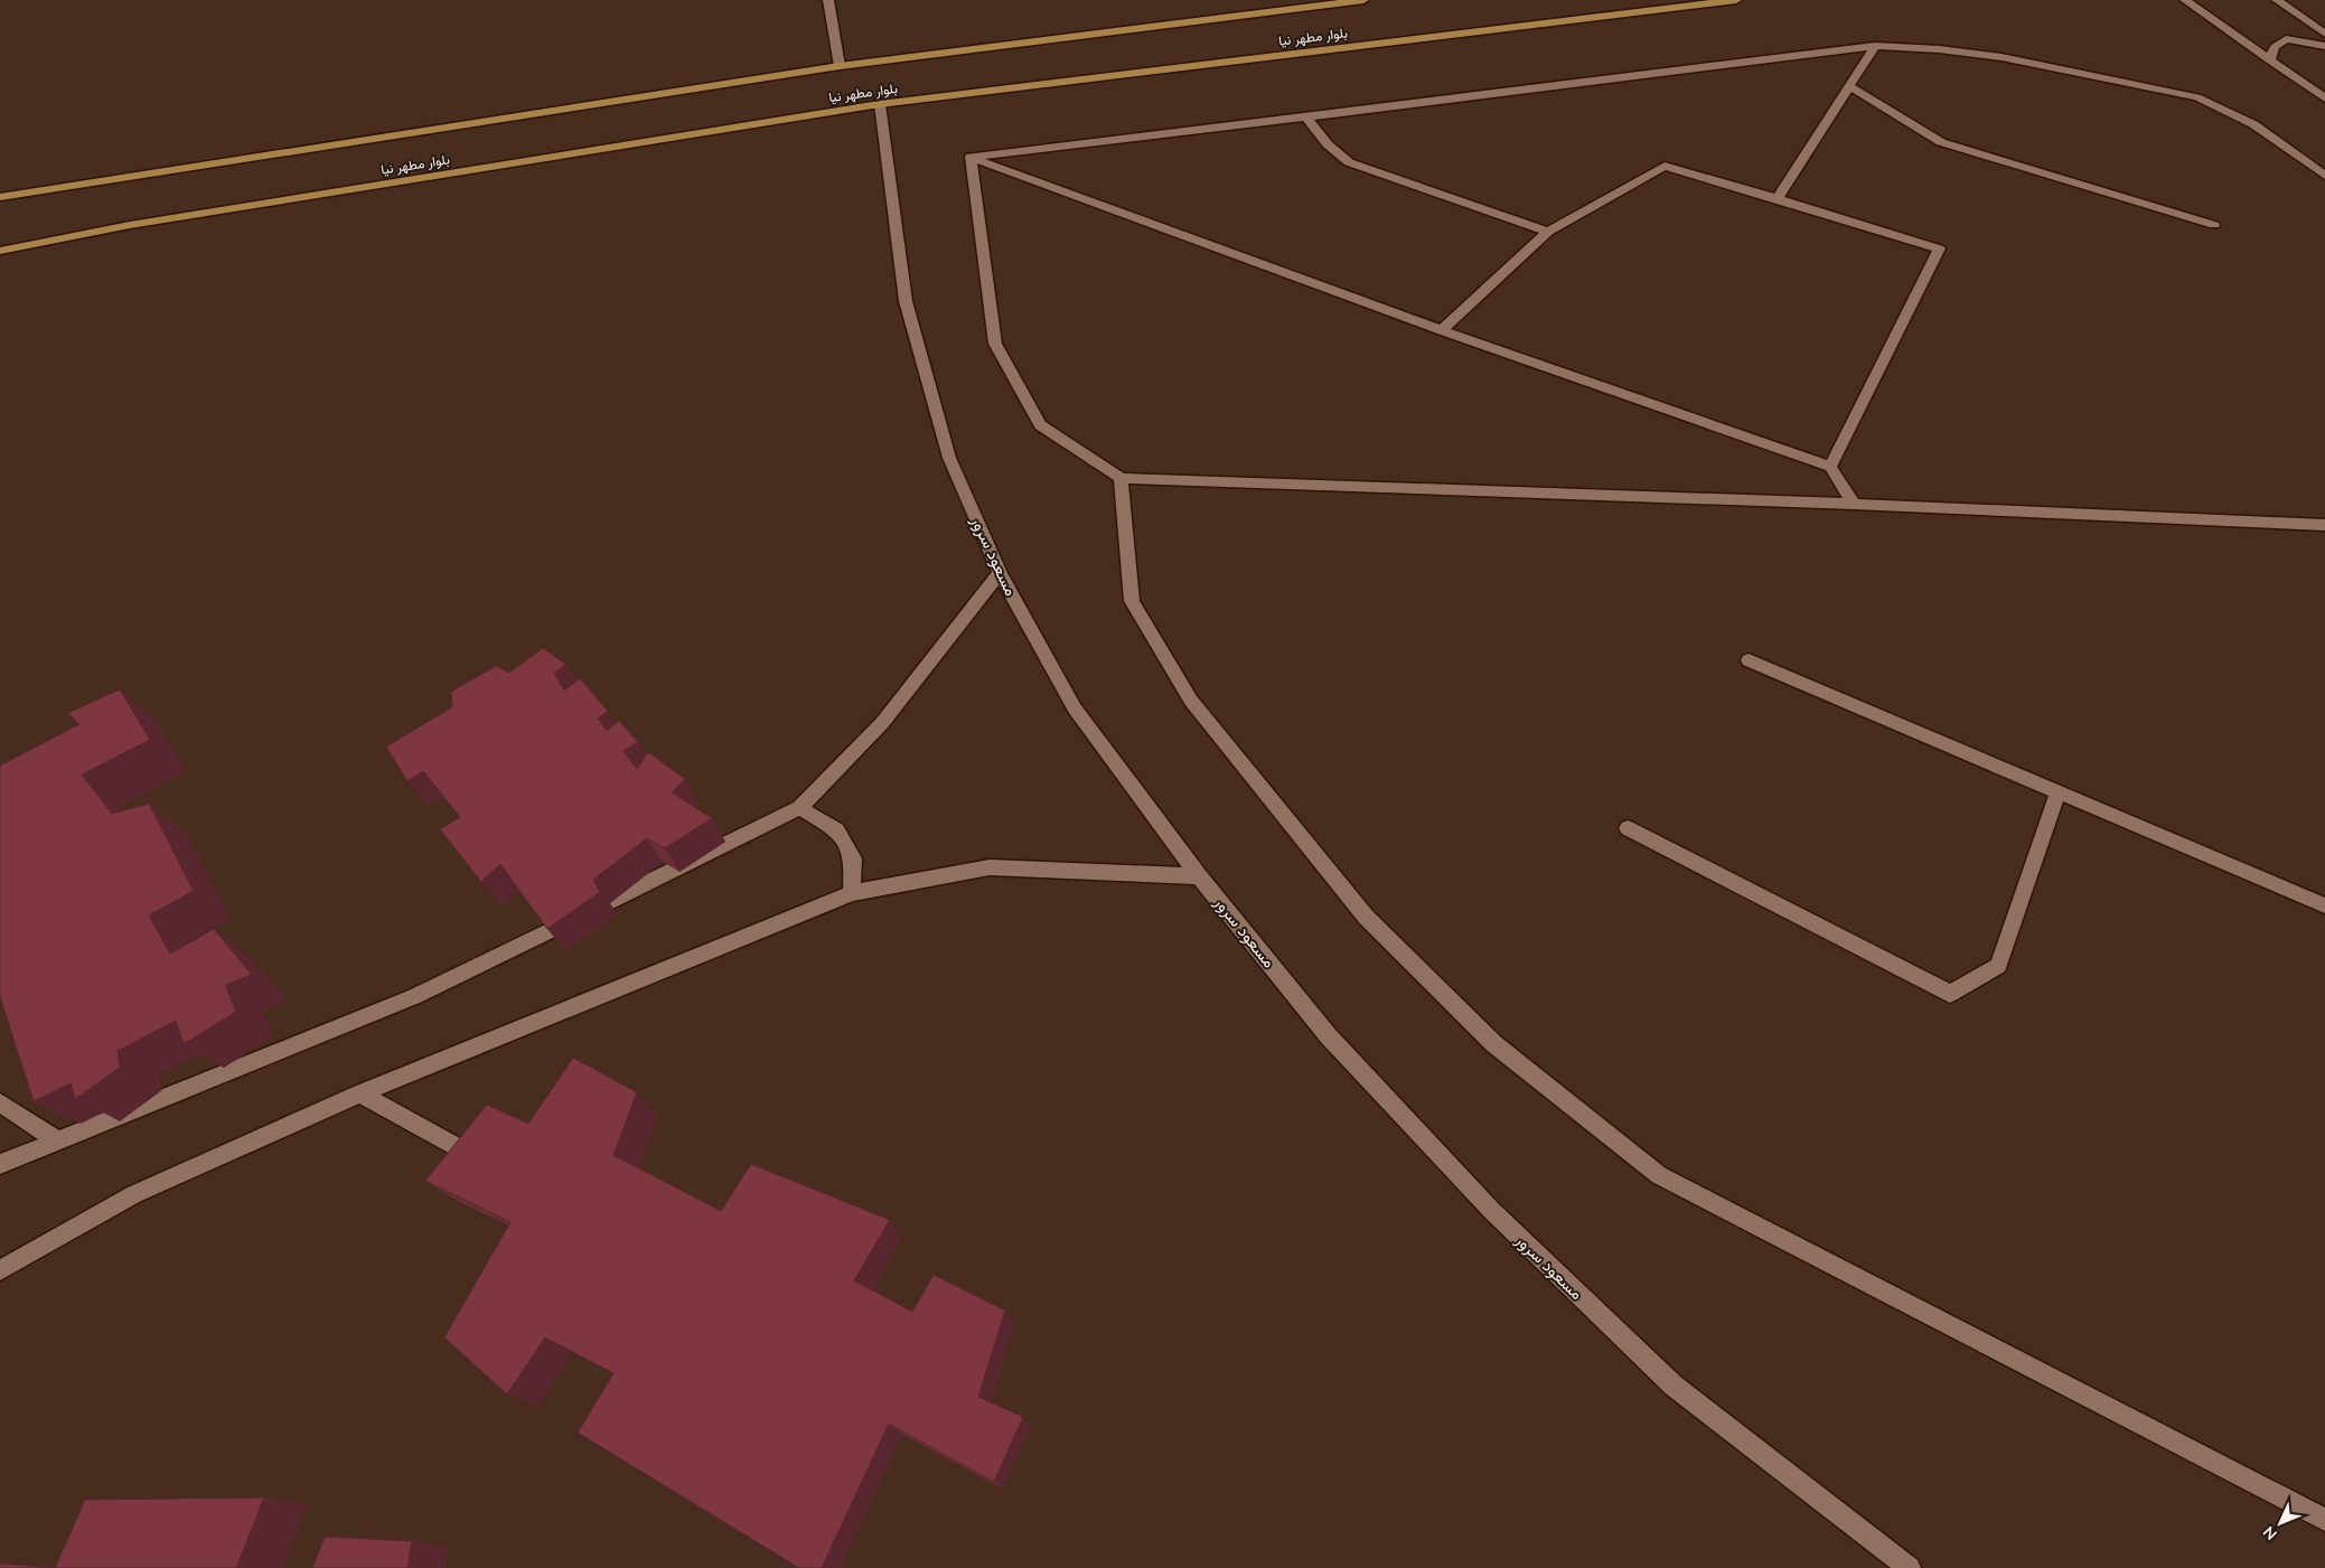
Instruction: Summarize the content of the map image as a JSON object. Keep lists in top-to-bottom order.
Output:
{
  "streets": {
    "main road": ["بلوار مطهر نیا"],
    "street": ["مسعود سرور"]
  },
  "crossings": [
    ["بلوار مطهر نیا", "مسعود سرور"]
  ],
  "north": "bottom left"
}
